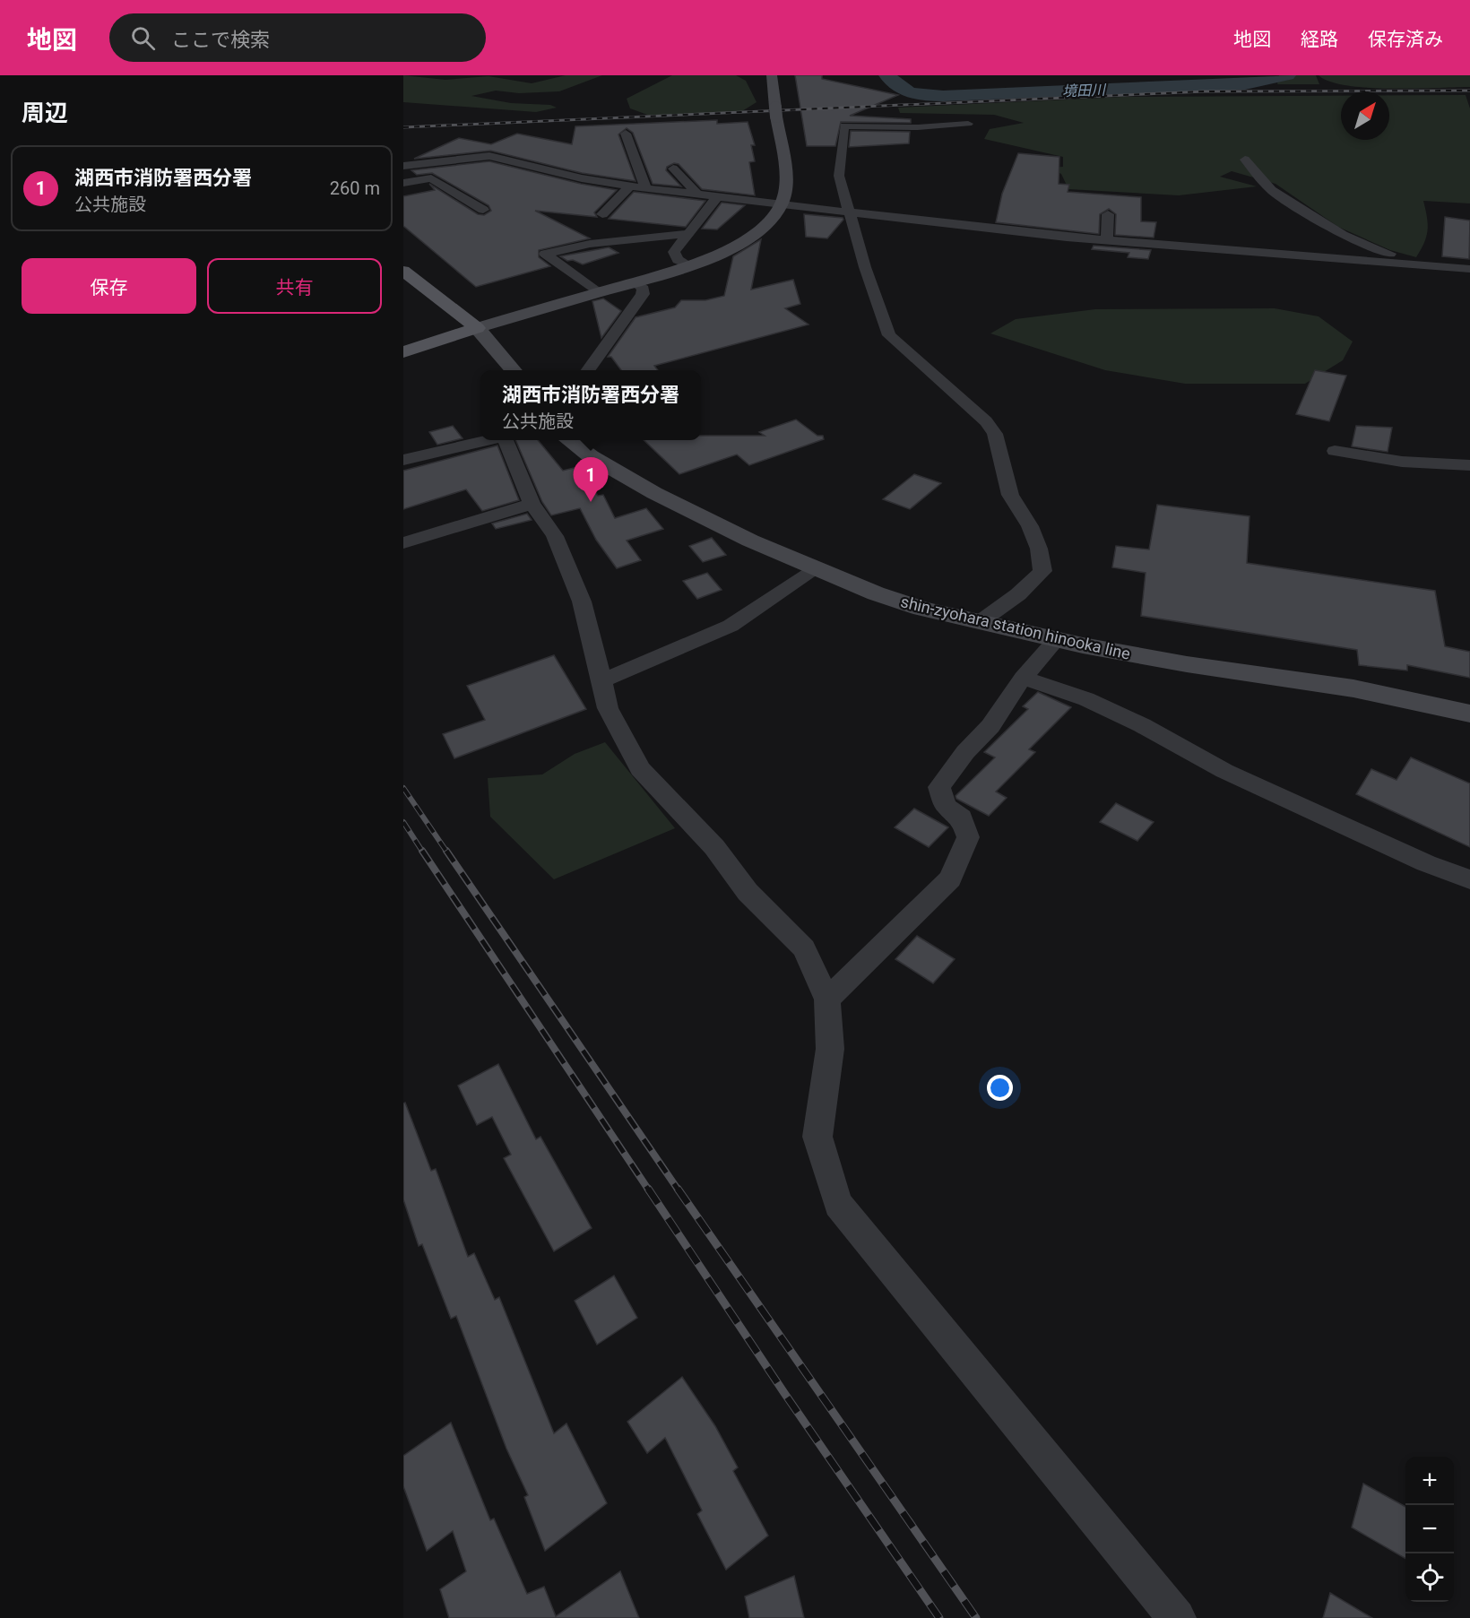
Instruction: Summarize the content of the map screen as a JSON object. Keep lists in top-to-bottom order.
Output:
{
  "streets": {
    "street": ["shin-zyohara station hinooka line"]
  },
  "water": ["境田川"],
  "north": "top right",
  "page": {
    "header": "地図",
    "search": "ここで検索",
    "nav": ["地図", "経路", "保存済み"],
    "heading": "周辺",
    "list": [
      {
        "mark": "1",
        "name": "湖西市消防署西分署",
        "note": "公共施設",
        "value": "260 m"
      }
    ],
    "buttons": ["保存", "共有"],
    "popup": ["湖西市消防署西分署", "公共施設"],
    "pins": "1",
    "map_buttons": ["+", "−"]
  }
}
